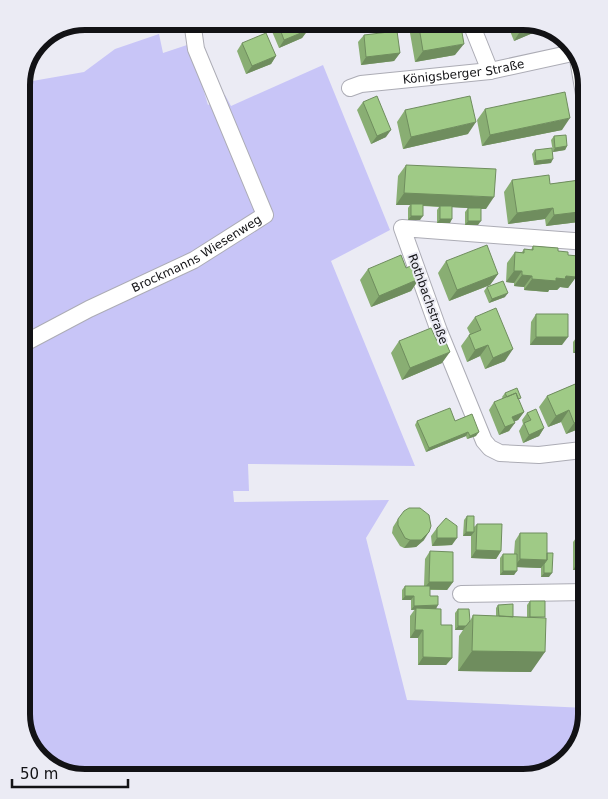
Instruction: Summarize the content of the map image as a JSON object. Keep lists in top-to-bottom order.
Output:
{
  "streets": {
    "street": ["Königsberger Straße", "Brockmanns Wiesenweg", "Rothbachstraße"]
  },
  "scale_bar": "50 m"
}
